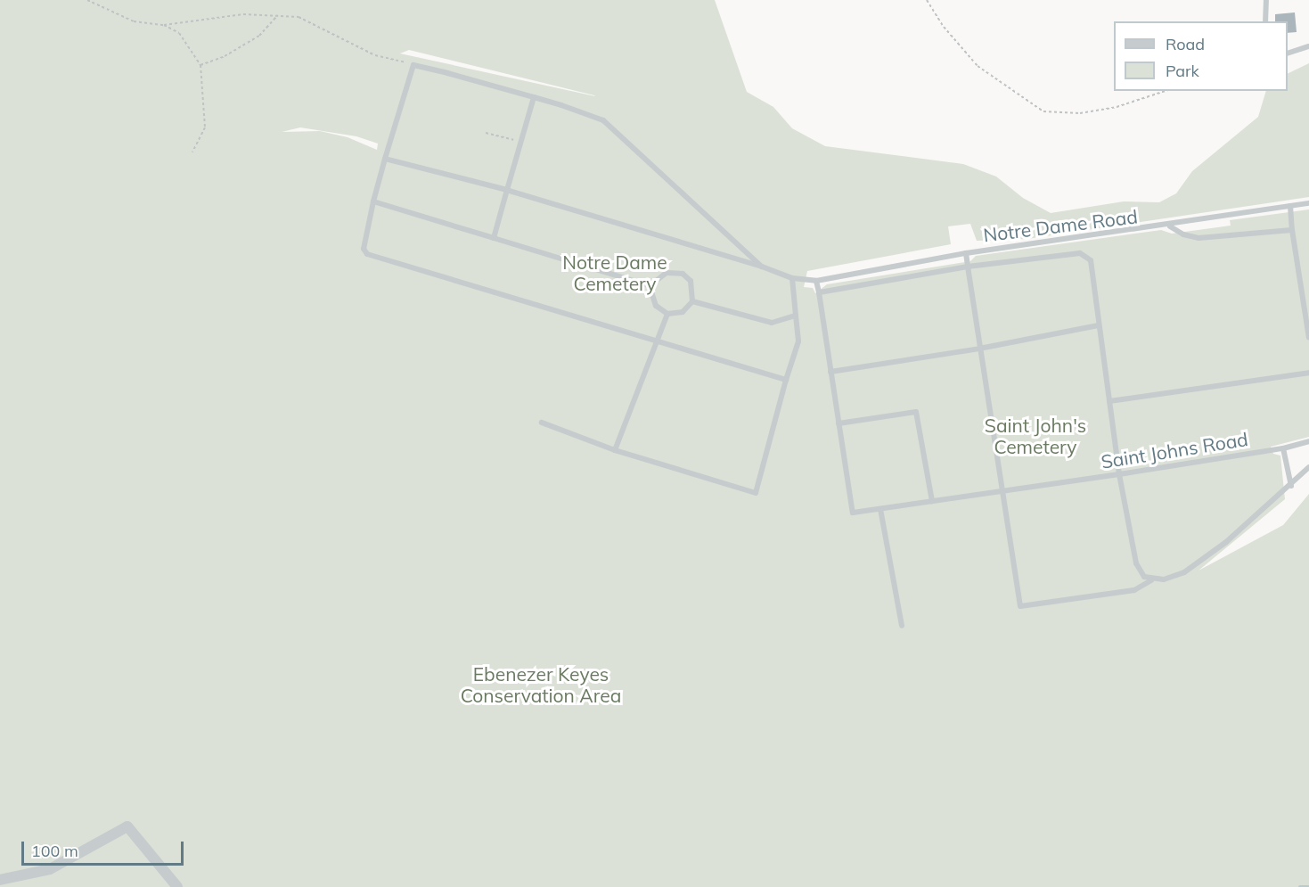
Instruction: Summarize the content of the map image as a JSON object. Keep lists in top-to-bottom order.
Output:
{
  "streets": {
    "lane": ["Notre Dame Road", "Saint Johns Road"]
  },
  "parks": ["Notre Dame Cemetery", "Saint John's Cemetery", "Ebenezer Keyes Conservation Area"],
  "legend": ["Road", "Park"],
  "scale_bar": "100 m"
}
